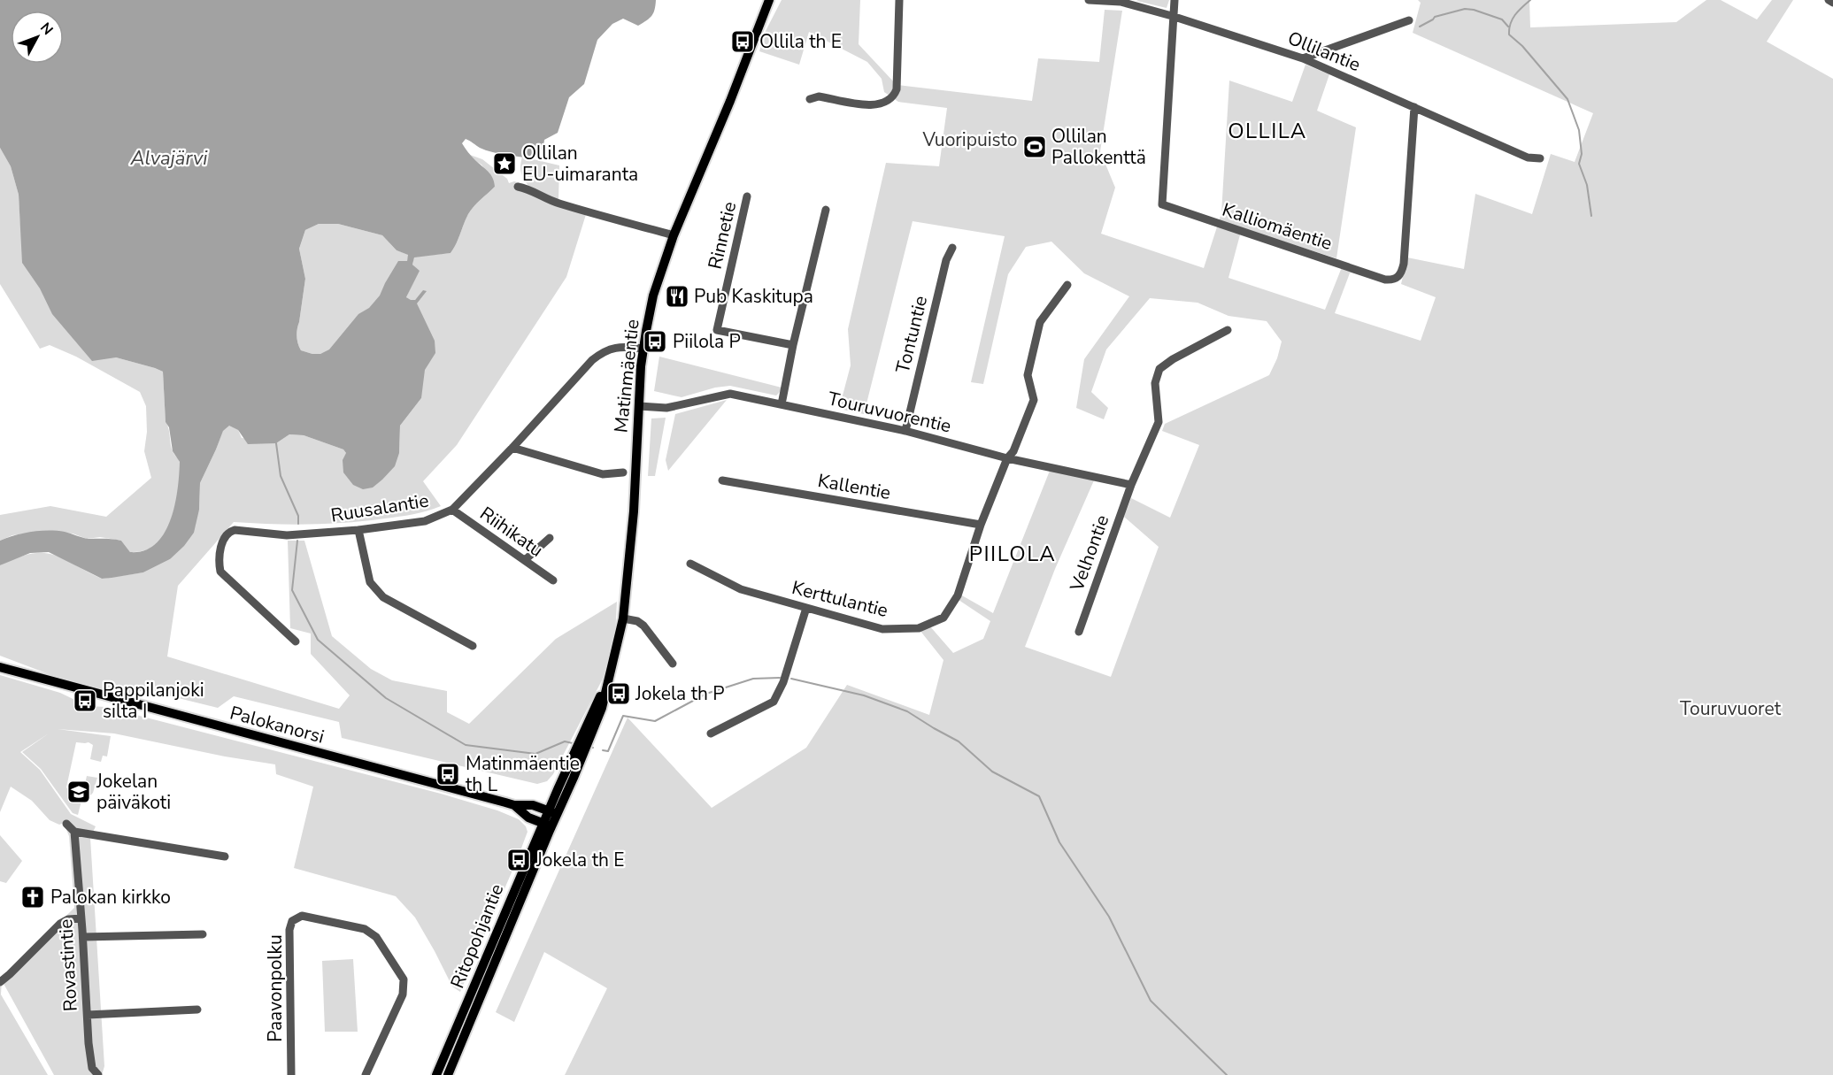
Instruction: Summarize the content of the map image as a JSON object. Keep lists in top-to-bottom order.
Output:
{
  "streets": {
    "main road": ["Matinmäentie", "Palokanorsi", "Ritopohjantie"],
    "street": [
      "Ollilantie",
      "Kalliomäentie",
      "Rinnetie",
      "Tontuntie",
      "Touruvuorentie",
      "Kallentie",
      "Ruusalantie",
      "Riihikatu",
      "Velhontie",
      "Kerttulantie",
      "Rovastintie",
      "Paavonpolku"
    ]
  },
  "crossings": [
    ["Ollilantie", "Kalliomäentie"],
    ["Tontuntie", "Touruvuorentie"],
    ["Matinmäentie", "Touruvuorentie"],
    ["Matinmäentie", "Ruusalantie"],
    ["Matinmäentie", "Palokanorsi"],
    ["Matinmäentie", "Ritopohjantie"],
    ["Touruvuorentie", "Velhontie"],
    ["Touruvuorentie", "Kerttulantie"],
    ["Kallentie", "Kerttulantie"],
    ["Ruusalantie", "Riihikatu"],
    ["Palokanorsi", "Ritopohjantie"]
  ],
  "districts": ["OLLILA", "PIILOLA"],
  "water": ["Alvajärvi"],
  "parks": ["Vuoripuisto", "Touruvuoret"],
  "places": {
    "bus stop": [
      "Ollila th E",
      "Piilola P",
      "Jokela th P",
      "Pappilanjoki silta I",
      "Matinmäentie th L",
      "Jokela th E"
    ],
    "sports": ["Ollilan Pallokenttä"],
    "place": ["Ollilan EU-uimaranta"],
    "restaurant": ["Pub Kaskitupa"],
    "school or university": ["Jokelan päiväkoti"],
    "church": ["Palokan kirkko"]
  },
  "north": "top right"
}
